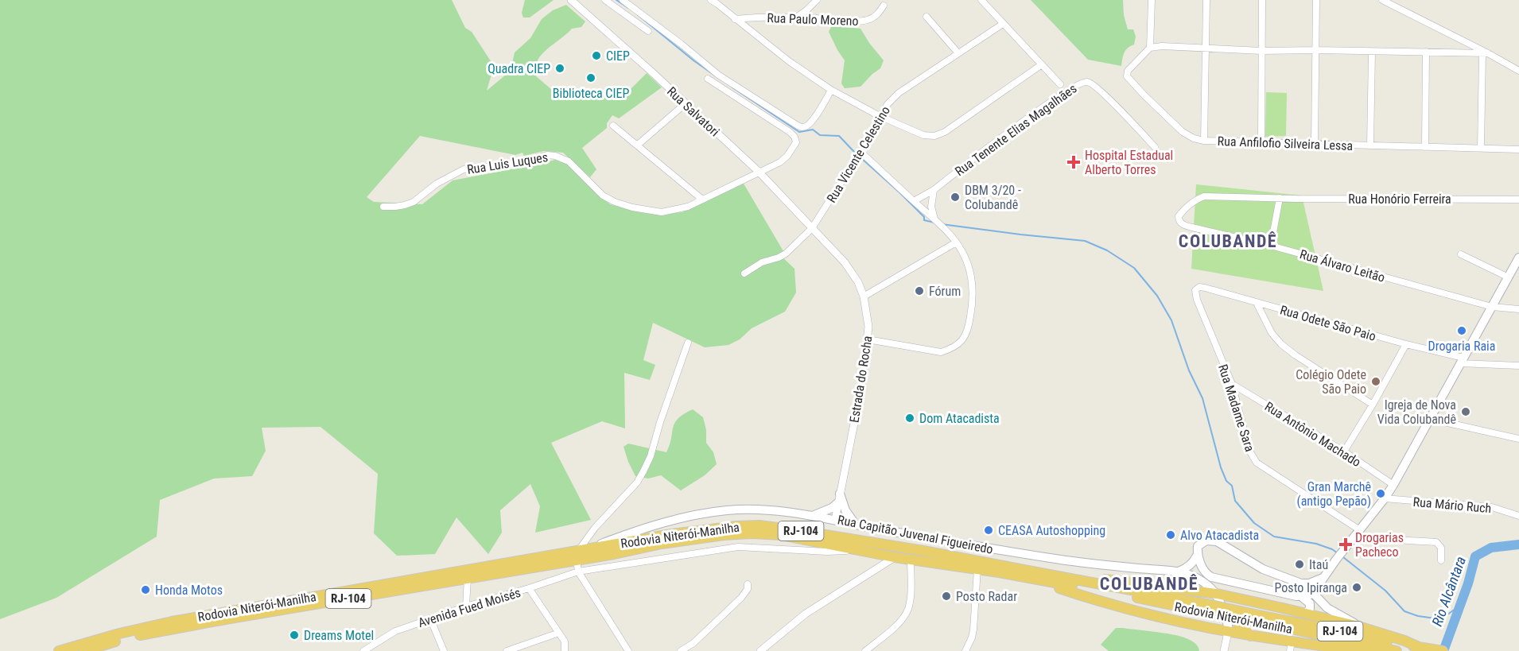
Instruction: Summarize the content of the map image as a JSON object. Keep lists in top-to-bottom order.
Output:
{
  "streets": {
    "highway": ["RJ-104", "Rodovia Niterói-Manilha"],
    "main road": ["Rua Capitão Juvenal Figueiredo"],
    "street": [
      "Rua Paulo Moreno",
      "Rua Salvatori",
      "Rua Tenente Elias Magalhães",
      "Rua Anfilofio Silveira Lessa",
      "Rua Vicente Celestino",
      "Rua Luis Luques",
      "Rua Honório Ferreira",
      "Rua Álvaro Leitão",
      "Rua Odete São Paio",
      "Estrada do Rocha",
      "Rua Madame Sara",
      "Rua Antônio Machado",
      "Rua Mário Ruch",
      "Avenida Fued Moisés"
    ]
  },
  "crossings": [
    ["Rua Salvatori", "Rua Vicente Celestino"],
    ["Rua Salvatori", "Rua Luis Luques"],
    ["Rua Salvatori", "Estrada do Rocha"],
    ["Rua Tenente Elias Magalhães", "Rua Vicente Celestino"],
    ["Rua Vicente Celestino", "Estrada do Rocha"],
    ["Rua Honório Ferreira", "Rua Álvaro Leitão"],
    ["Rua Odete São Paio", "Rua Madame Sara"],
    ["Estrada do Rocha", "Rua Capitão Juvenal Figueiredo"],
    ["Rua Madame Sara", "Rua Antônio Machado"],
    ["Rua Capitão Juvenal Figueiredo", "Rodovia Niterói-Manilha"],
    ["Rodovia Niterói-Manilha", "Avenida Fued Moisés"]
  ],
  "districts": ["COLUBANDÊ", "COLUBANDÊ"],
  "water": ["Rio Alcântara"],
  "places": {
    "other": [
      "CIEP",
      "Quadra CIEP",
      "Biblioteca CIEP",
      "DBM 3/20 - Colubandê",
      "Fórum",
      "Drogaria Raia",
      "Colégio Odete São Paio",
      "Igreja de Nova Vida Colubandê",
      "Dom Atacadista",
      "Gran Marchê (antigo Pepão)",
      "CEASA Autoshopping",
      "Alvo Atacadista",
      "Itaú",
      "Posto Ipiranga",
      "Honda Motos",
      "Posto Radar",
      "Dreams Motel"
    ],
    "health": ["Hospital Estadual Alberto Torres", "Drogarias Pacheco"]
  }
}
